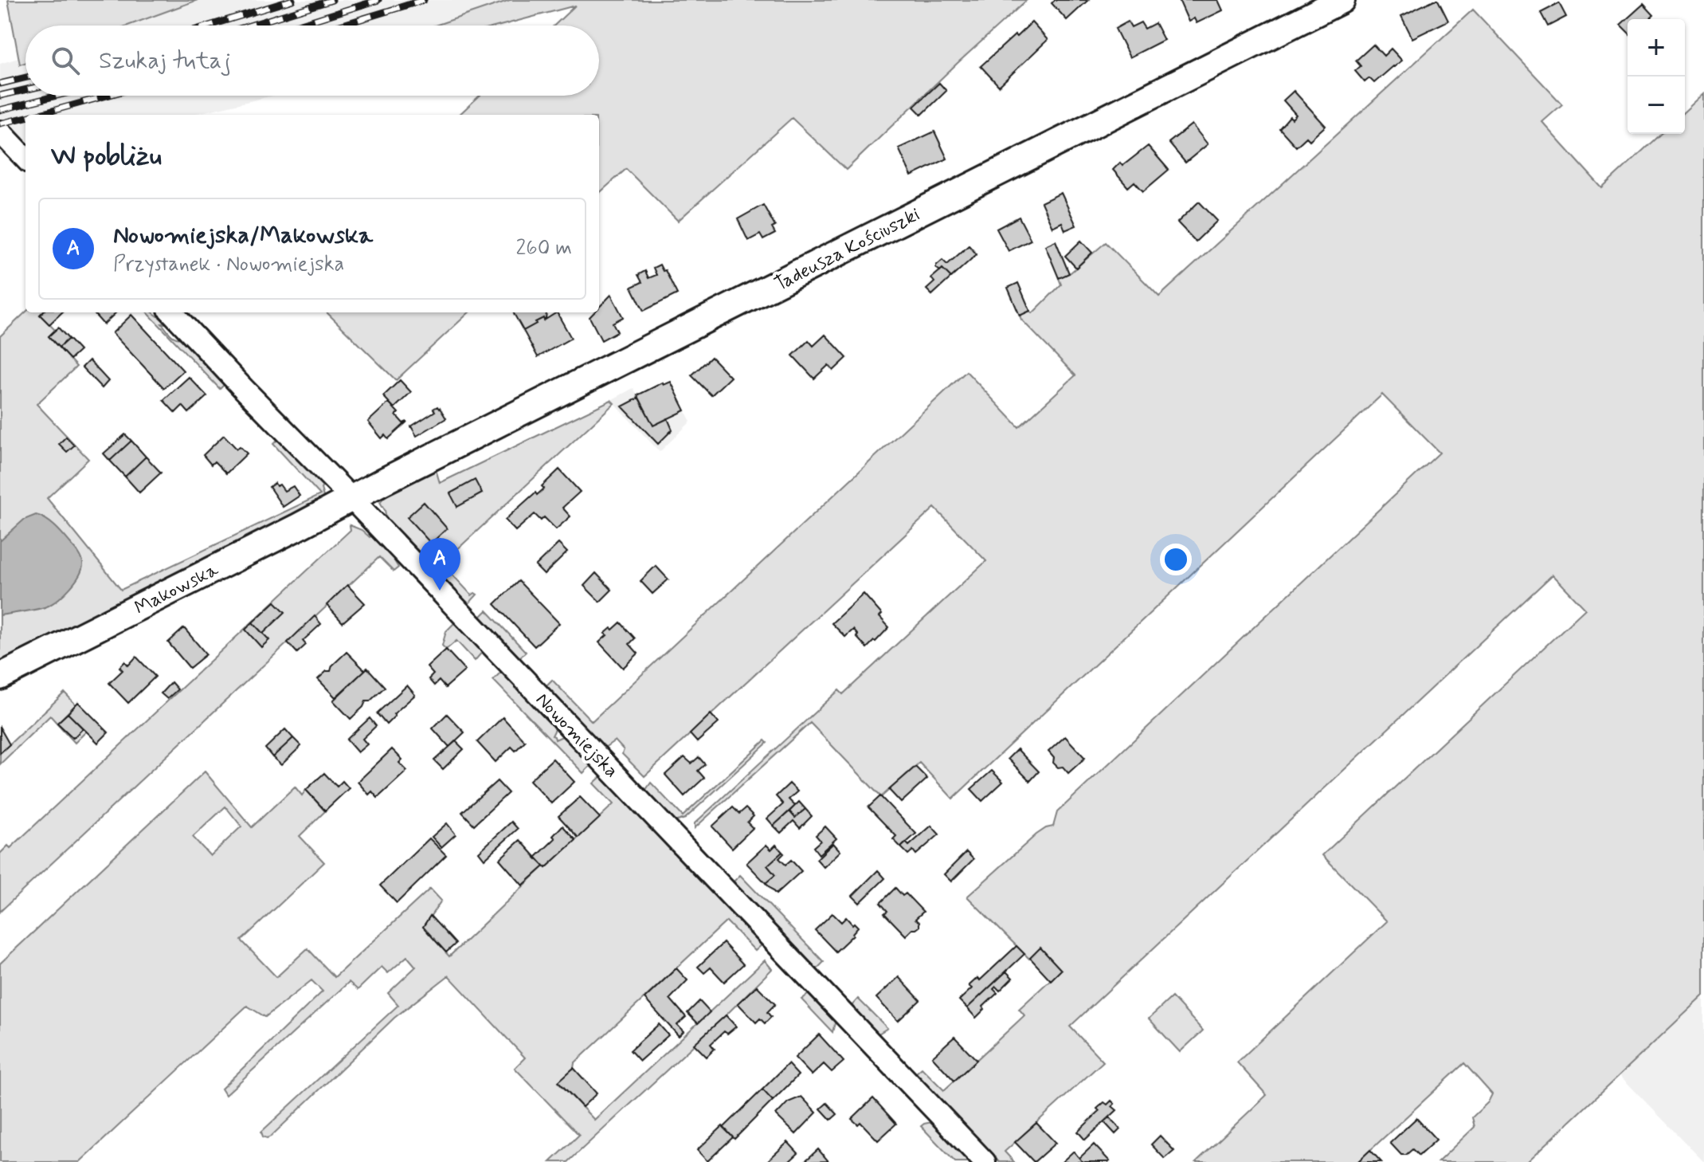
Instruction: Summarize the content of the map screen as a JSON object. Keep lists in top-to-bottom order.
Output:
{
  "streets": {
    "street": ["Tadeusza Kościuszki", "Makowska", "Nowomiejska"]
  },
  "crossings": [
    ["Tadeusza Kościuszki", "Makowska"],
    ["Tadeusza Kościuszki", "Nowomiejska"],
    ["Makowska", "Nowomiejska"]
  ],
  "page": {
    "map_buttons": ["+", "−"],
    "search": "Szukaj tutaj",
    "heading": "W pobliżu",
    "list": [
      {
        "mark": "A",
        "name": "Nowomiejska/Makowska",
        "note": "Przystanek · Nowomiejska",
        "value": "260 m"
      }
    ],
    "pins": "A"
  }
}
